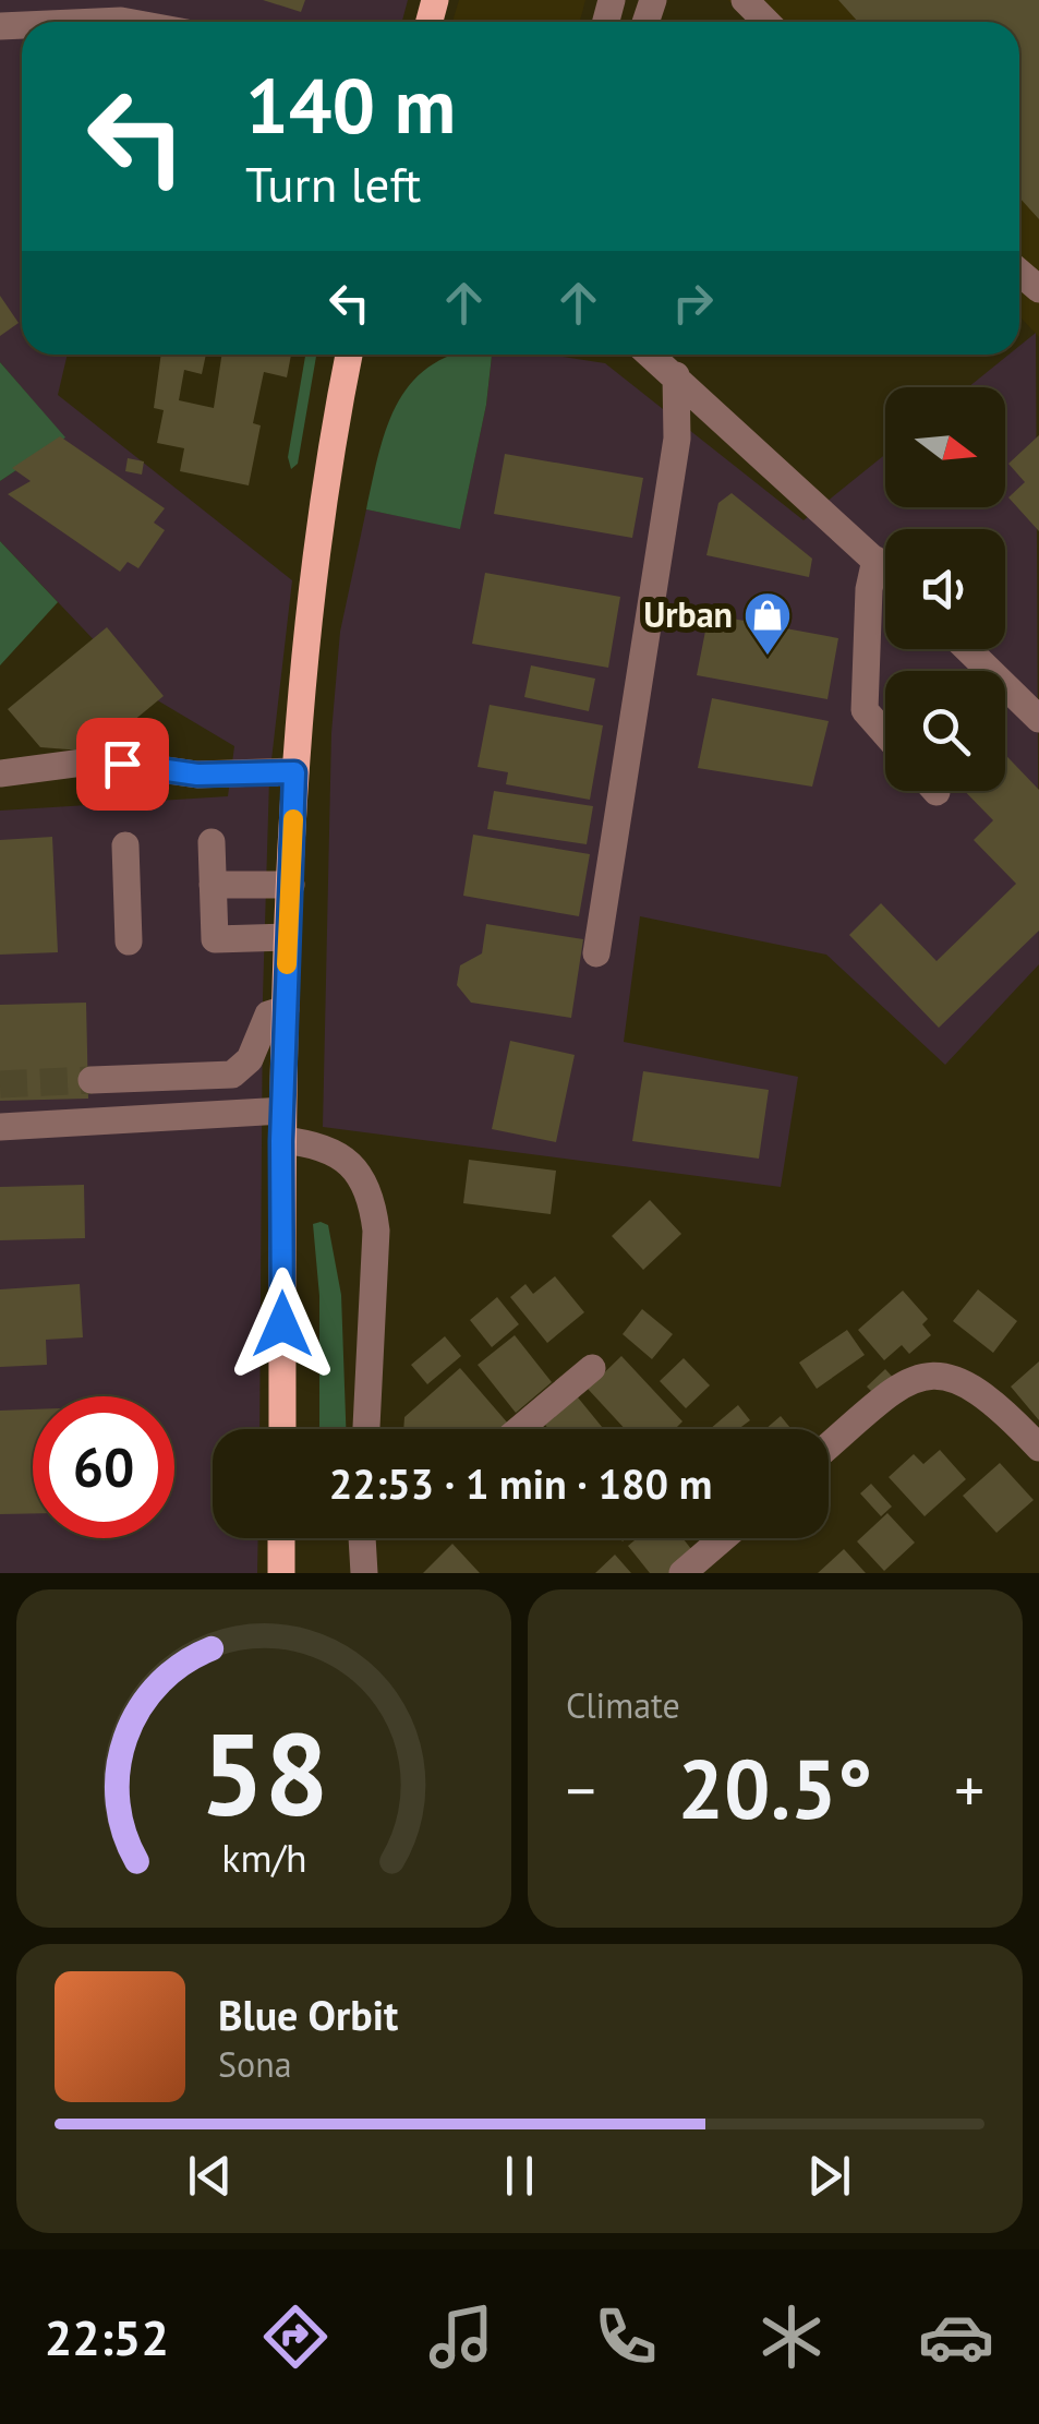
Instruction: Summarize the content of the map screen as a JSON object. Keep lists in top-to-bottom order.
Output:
{
  "places": {
    "shop": ["Urban"]
  },
  "north": "right",
  "page": {
    "turn": ["140 m", "Turn left"],
    "limit": "60",
    "trip": "22:53 · 1 min · 180 m",
    "tile": "Climate",
    "heat": ["−", "20.5°", "+"],
    "song": ["Blue Orbit", "Sona"],
    "tabs": "22:52",
    "gauge": ["58", "km/h"]
  }
}
